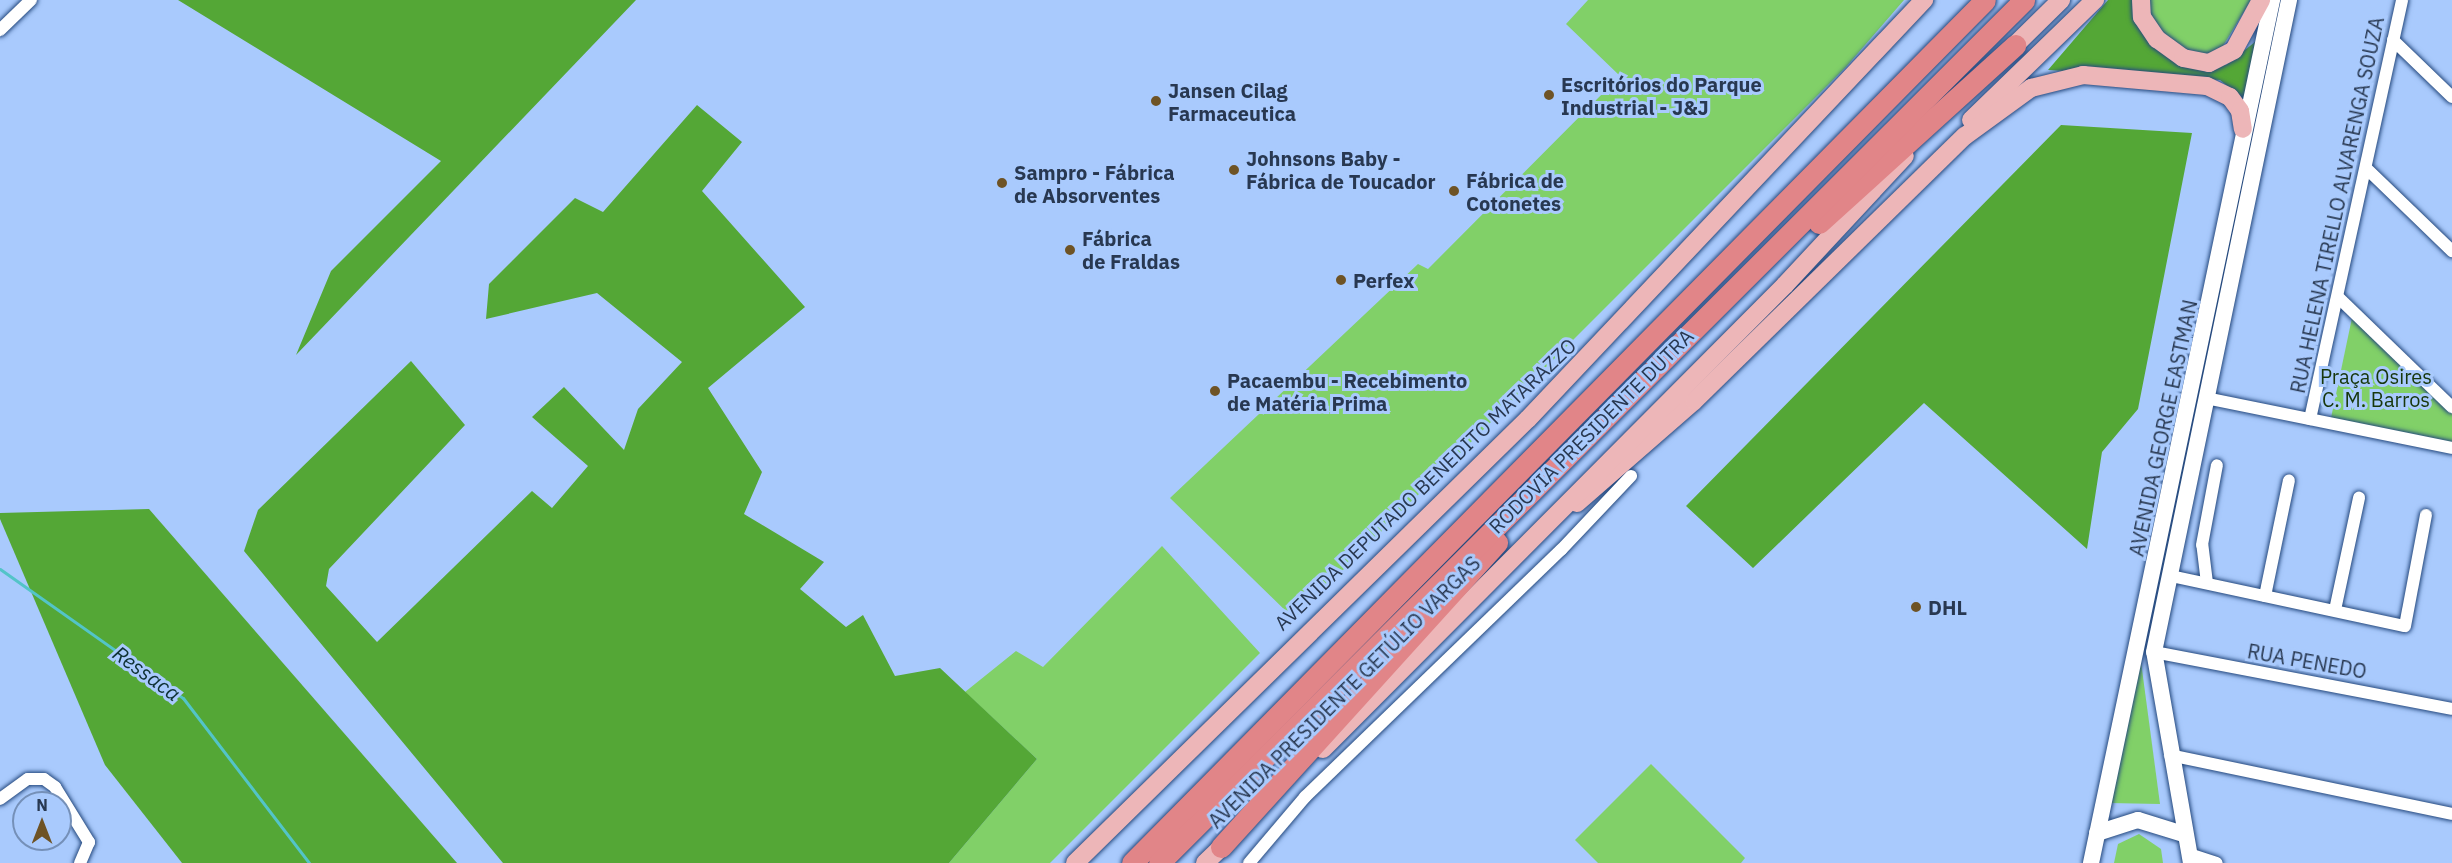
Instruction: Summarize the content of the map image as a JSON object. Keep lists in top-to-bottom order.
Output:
{
  "streets": {
    "highway": ["RODOVIA PRESIDENTE DUTRA"],
    "main road": ["AVENIDA GEORGE EASTMAN", "AVENIDA DEPUTADO BENEDITO MATARAZZO", "AVENIDA PRESIDENTE GETÚLIO VARGAS"],
    "street": ["RUA HELENA TIRELLO ALVARENGA SOUZA", "RUA PENEDO"]
  },
  "crossings": [
    ["AVENIDA GEORGE EASTMAN", "RUA PENEDO"]
  ],
  "water": ["Ressaca"],
  "parks": ["Praça Osires C. M. Barros"],
  "places": [
    "Escritórios do Parque Industrial - J&J",
    "Jansen Cilag Farmaceutica",
    "Johnsons Baby - Fábrica de Toucador",
    "Sampro - Fábrica de Absorventes",
    "Fábrica de Cotonetes",
    "Fábrica de Fraldas",
    "Perfex",
    "Pacaembu - Recebimento de Matéria Prima",
    "DHL"
  ],
  "north": "top"
}
